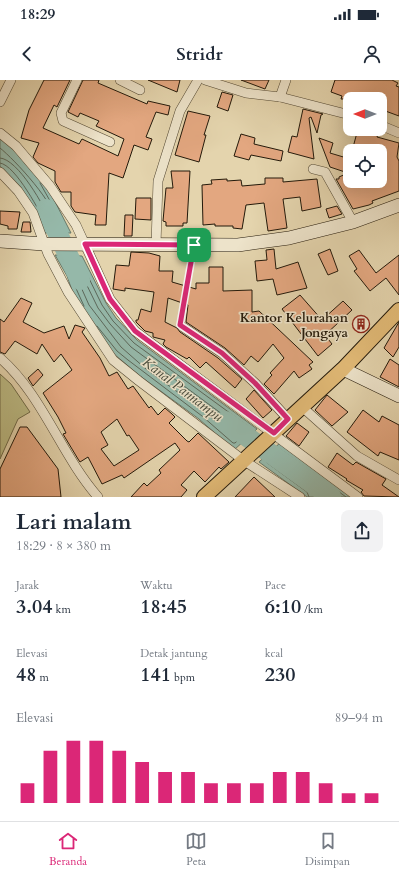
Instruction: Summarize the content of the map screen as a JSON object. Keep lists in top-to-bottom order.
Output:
{
  "water": ["Kanal Pannampu"],
  "places": {
    "building": ["Kantor Kelurahan Jongaya"]
  },
  "north": "left",
  "page": {
    "status": "18:29",
    "header": "Stridr",
    "heading": ["Lari malam", "18:29 · 8 × 380 m"],
    "stats": [
      ["Jarak", "3.04 km"],
      ["Waktu", "18:45"],
      ["Pace", "6:10 /km"],
      ["Elevasi", "48 m"],
      ["Detak jantung", "141 bpm"],
      ["kcal", "230"]
    ],
    "chart": ["Elevasi", "89–94 m"],
    "tabs": ["Beranda", "Peta", "Disimpan"]
  }
}
